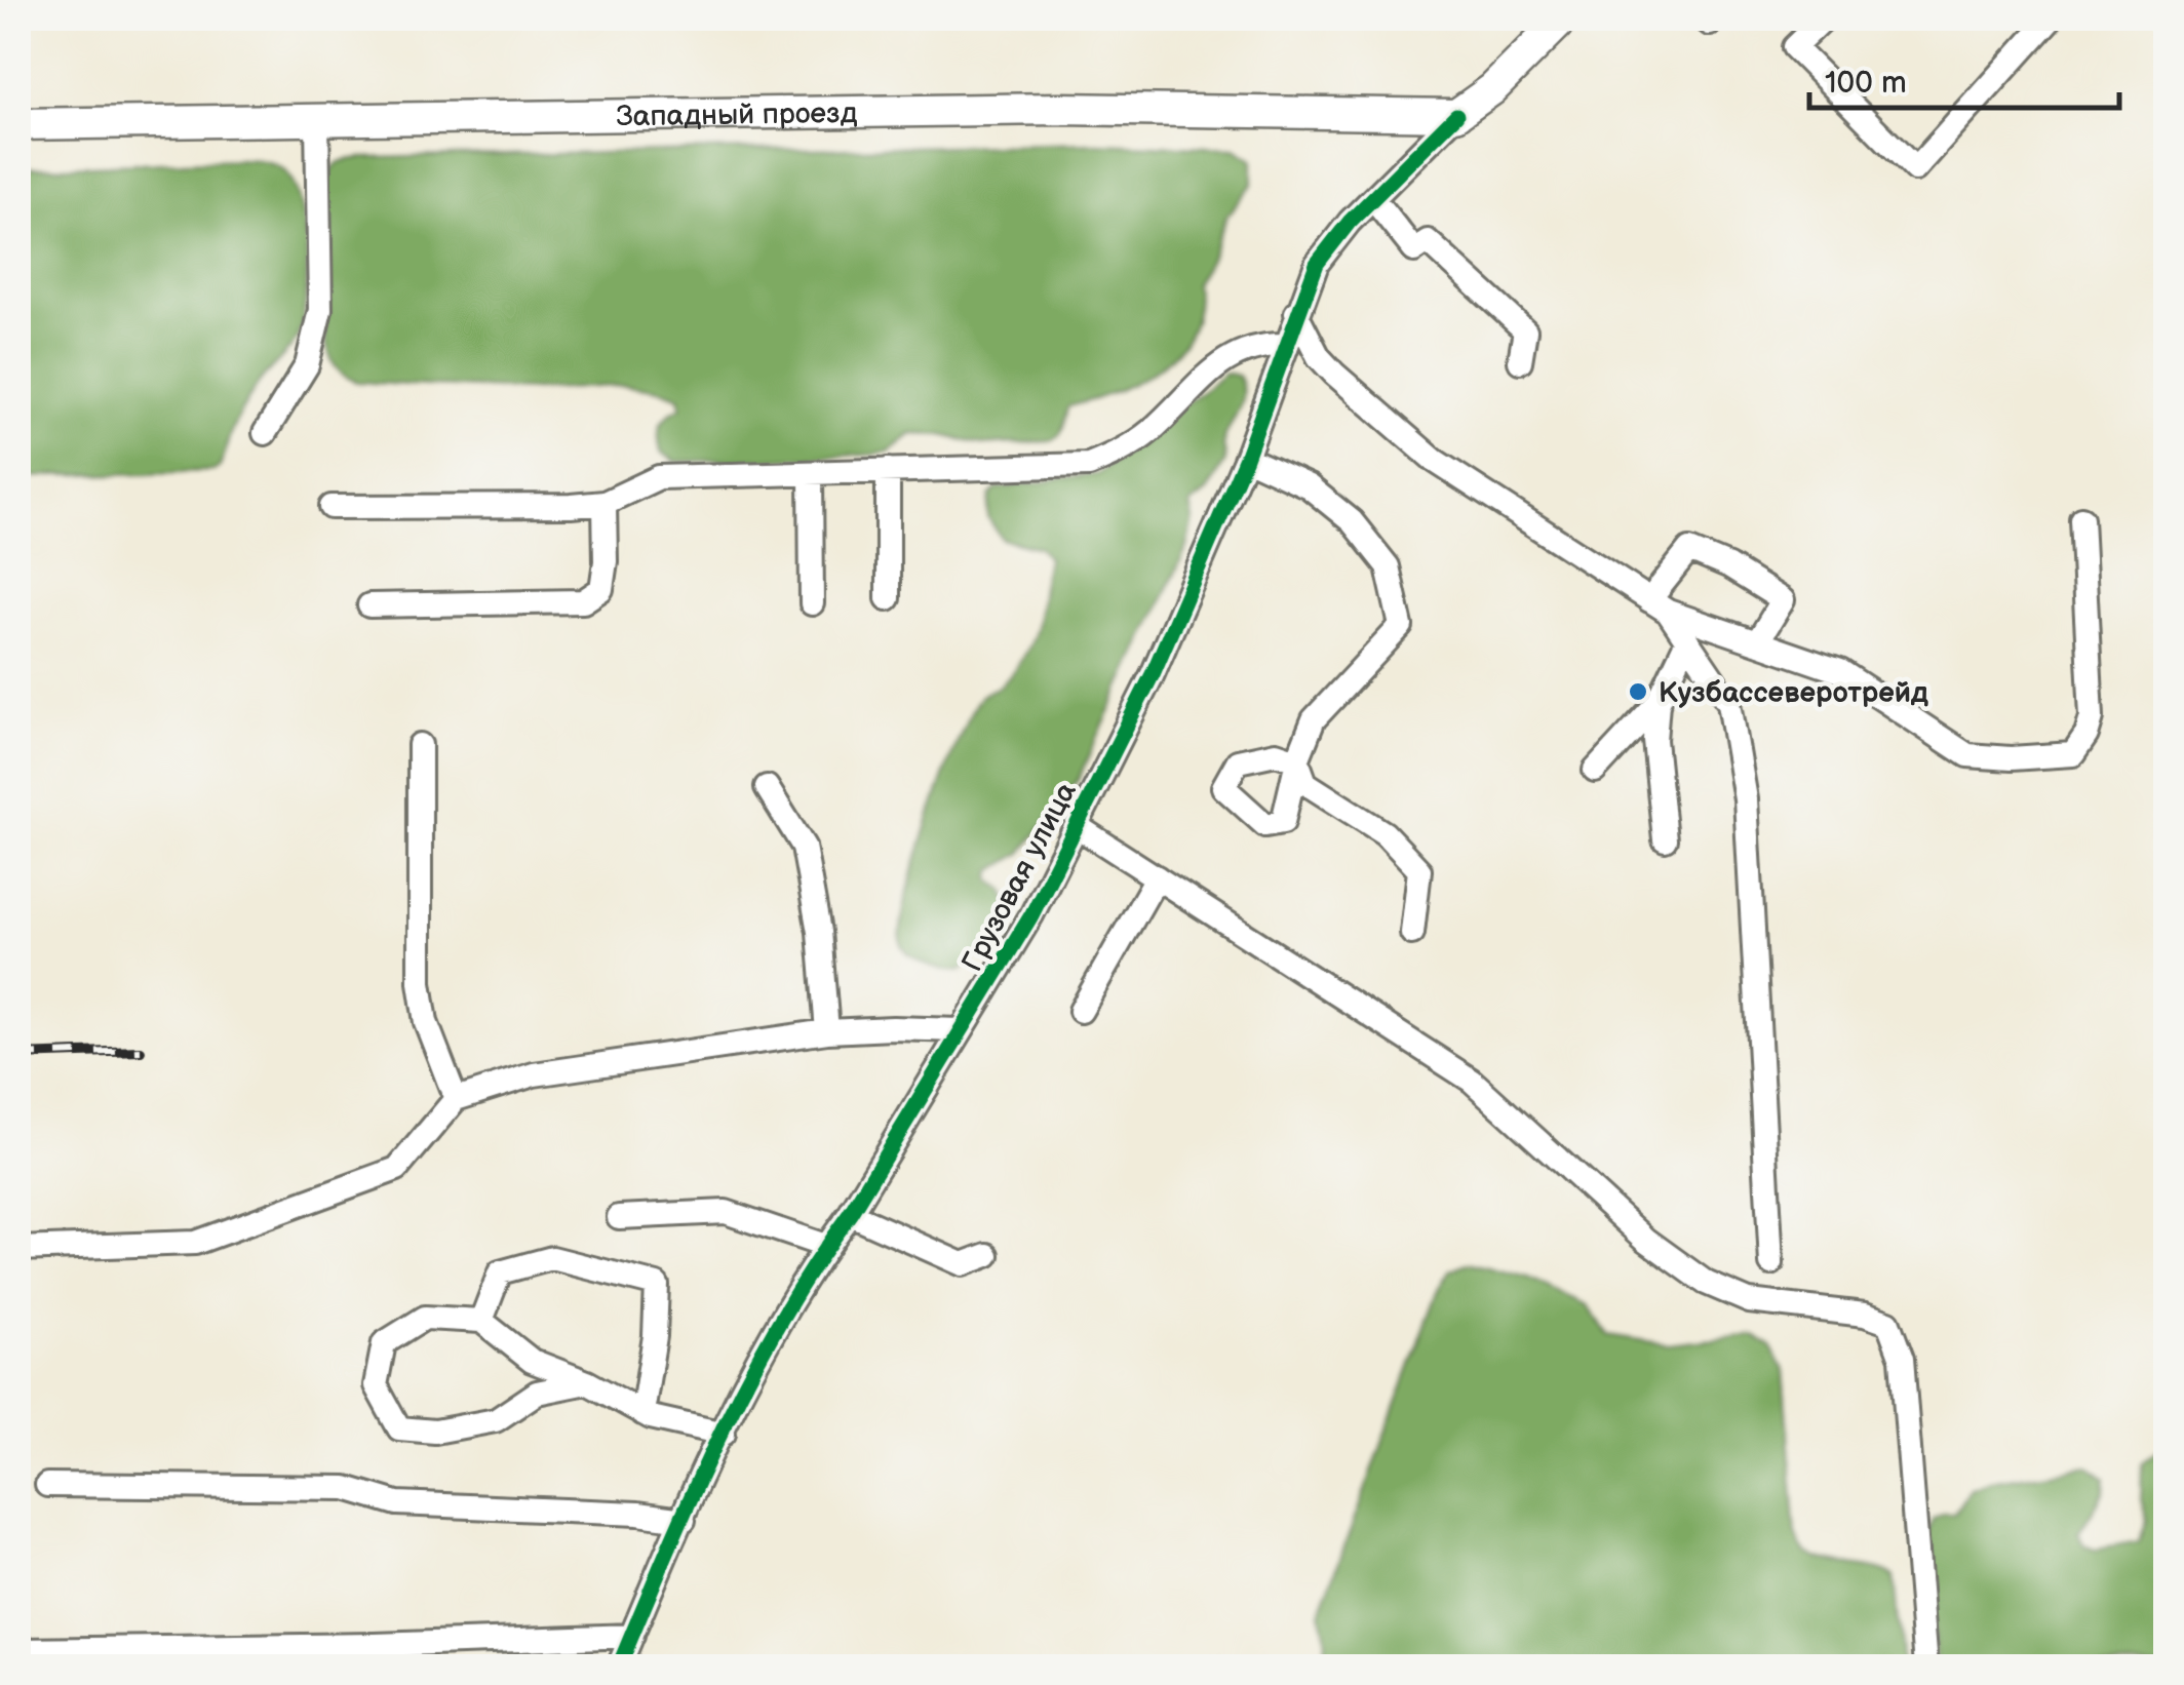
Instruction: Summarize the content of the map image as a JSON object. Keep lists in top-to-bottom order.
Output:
{
  "streets": {
    "main road": ["Западный проезд", "Грузовая улица"]
  },
  "crossings": [
    ["Западный проезд", "Грузовая улица"]
  ],
  "places": ["Кузбассеверотрейд"],
  "scale_bar": "100 m"
}
